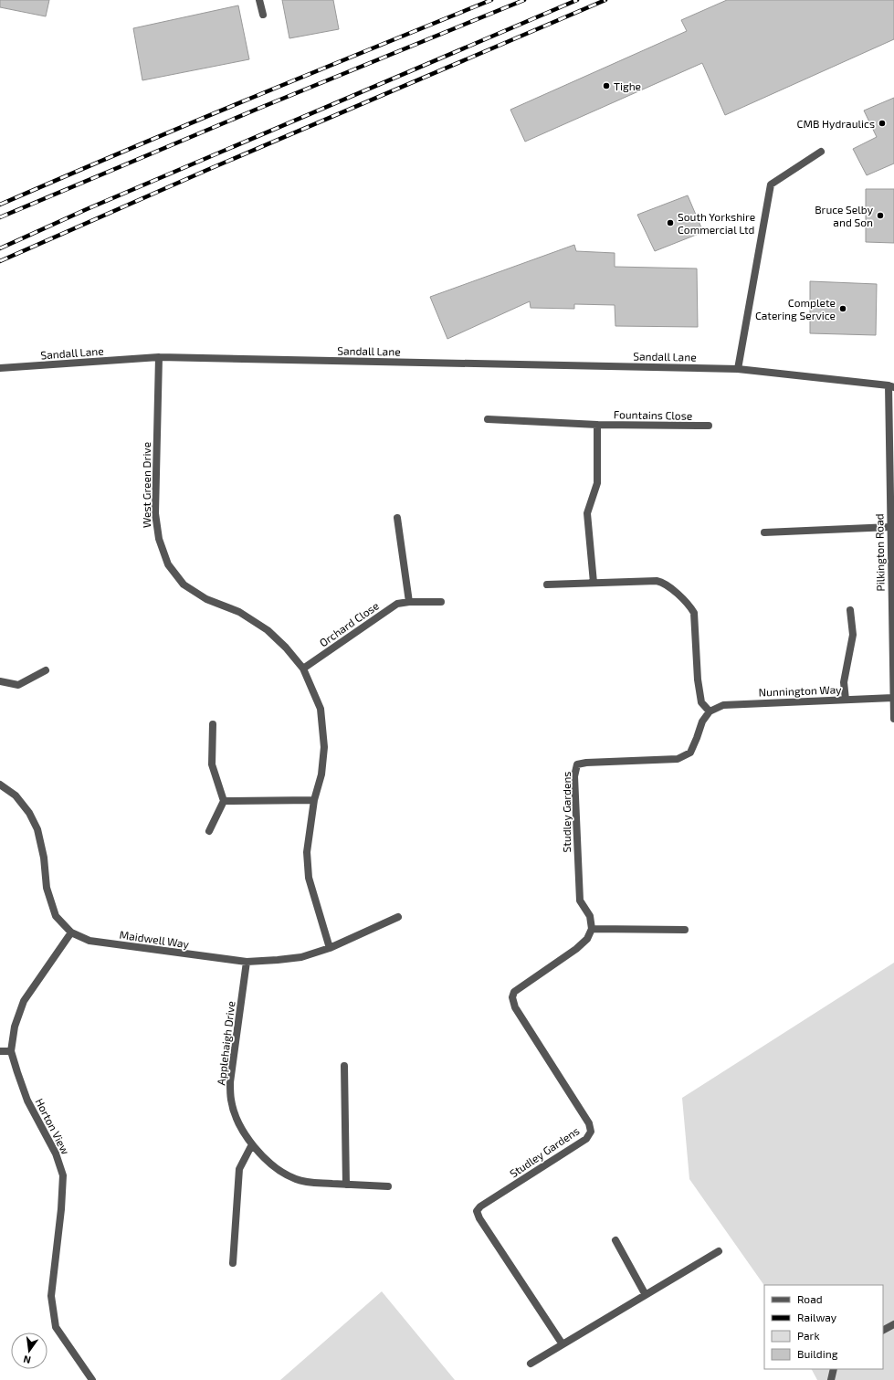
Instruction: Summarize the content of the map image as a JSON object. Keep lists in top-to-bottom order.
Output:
{
  "streets": {
    "street": [
      "Sandall Lane",
      "Fountains Close",
      "West Green Drive",
      "Pilkington Road",
      "Orchard Close",
      "Nunnington Way",
      "Studley Gardens",
      "Maidwell Way",
      "Applehaigh Drive",
      "Horton View"
    ]
  },
  "crossings": [
    ["Sandall Lane", "West Green Drive"],
    ["Sandall Lane", "Pilkington Road"],
    ["West Green Drive", "Orchard Close"],
    ["West Green Drive", "Maidwell Way"],
    ["Pilkington Road", "Nunnington Way"],
    ["Nunnington Way", "Studley Gardens"],
    ["Maidwell Way", "Applehaigh Drive"],
    ["Maidwell Way", "Horton View"]
  ],
  "places": [
    "Tighe",
    "CMB Hydraulics",
    "Bruce Selby and Son",
    "South Yorkshire Commercial Ltd",
    "Complete Catering Service"
  ],
  "legend": [
    "Road",
    "Railway",
    "Park",
    "Building"
  ],
  "north": "bottom"
}
